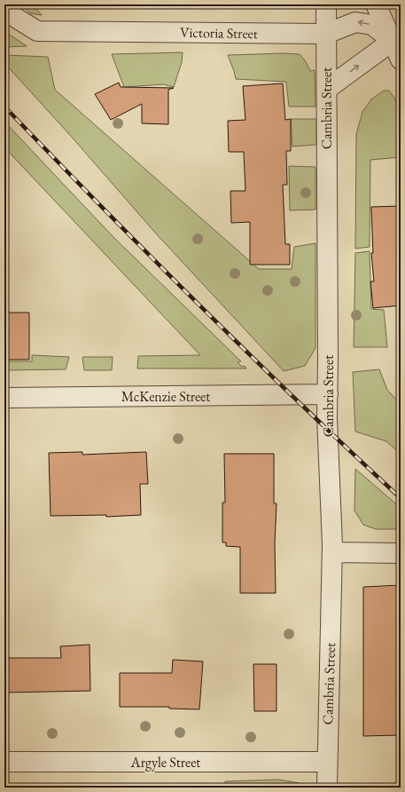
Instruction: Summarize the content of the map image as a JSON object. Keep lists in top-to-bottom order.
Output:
{
  "streets": {
    "street": [
      "Victoria Street",
      "Cambria Street",
      "McKenzie Street",
      "Argyle Street"
    ]
  },
  "crossings": [
    ["Victoria Street", "Cambria Street"],
    ["Cambria Street", "McKenzie Street"],
    ["Cambria Street", "Argyle Street"]
  ]
}
